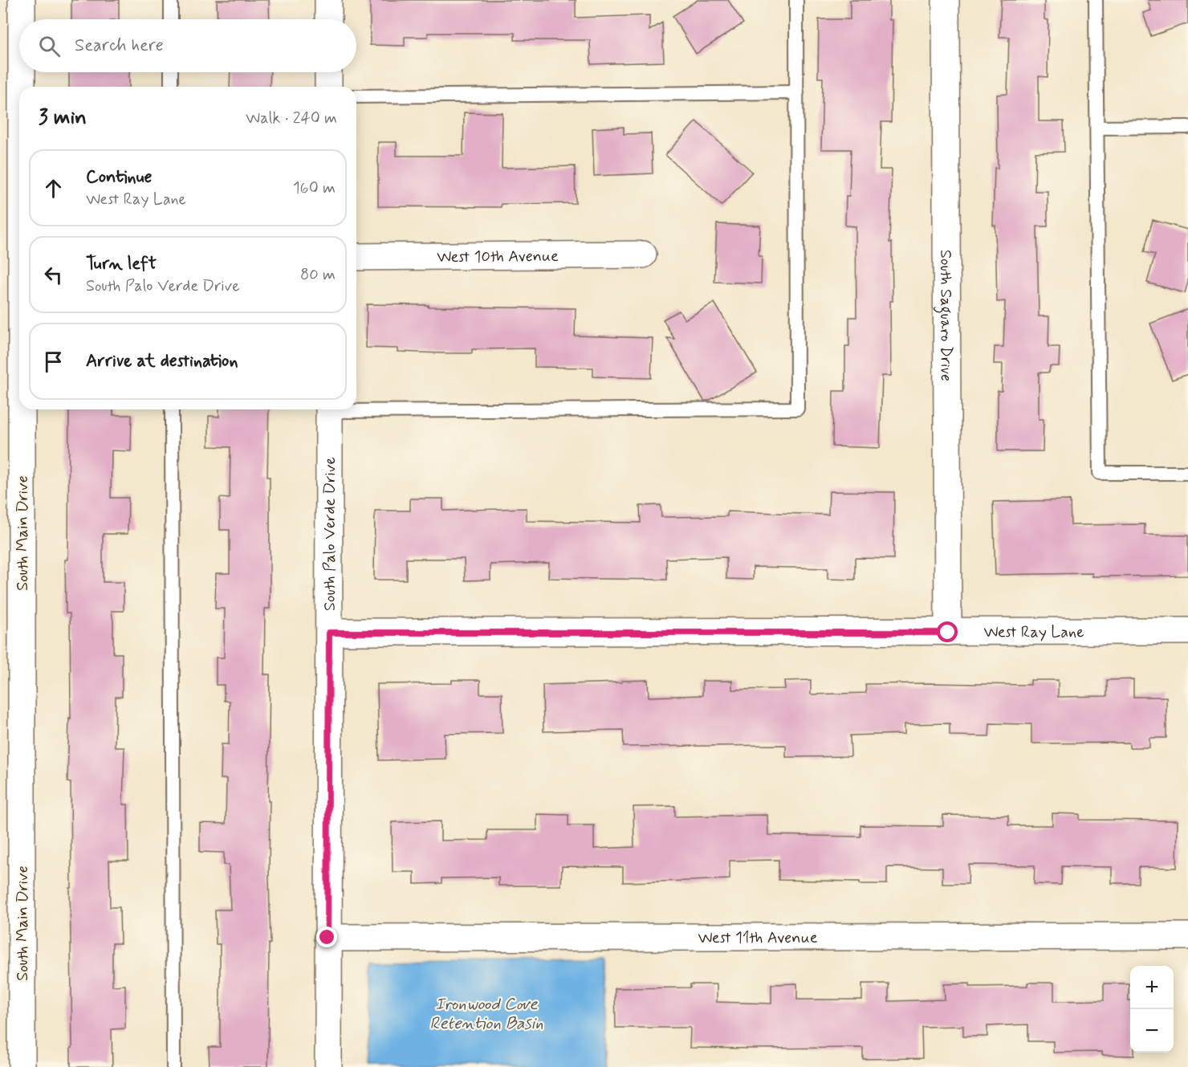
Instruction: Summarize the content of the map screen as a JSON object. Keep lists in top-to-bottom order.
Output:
{
  "streets": {
    "street": [
      "West 10th Avenue",
      "South Saguaro Drive",
      "South Main Drive",
      "South Palo Verde Drive",
      "West Ray Lane",
      "West 11th Avenue"
    ]
  },
  "crossings": [
    ["South Saguaro Drive", "West Ray Lane"],
    ["South Palo Verde Drive", "West Ray Lane"],
    ["South Palo Verde Drive", "West 11th Avenue"]
  ],
  "water": ["Ironwood Cove Retention Basin"],
  "page": {
    "search": "Search here",
    "heading": ["3 min", "Walk · 240 m"],
    "list": [
      ["Continue", "West Ray Lane", "160 m"],
      ["Turn left", "South Palo Verde Drive", "80 m"],
      "Arrive at destination"
    ],
    "map_buttons": ["+", "−"]
  }
}
